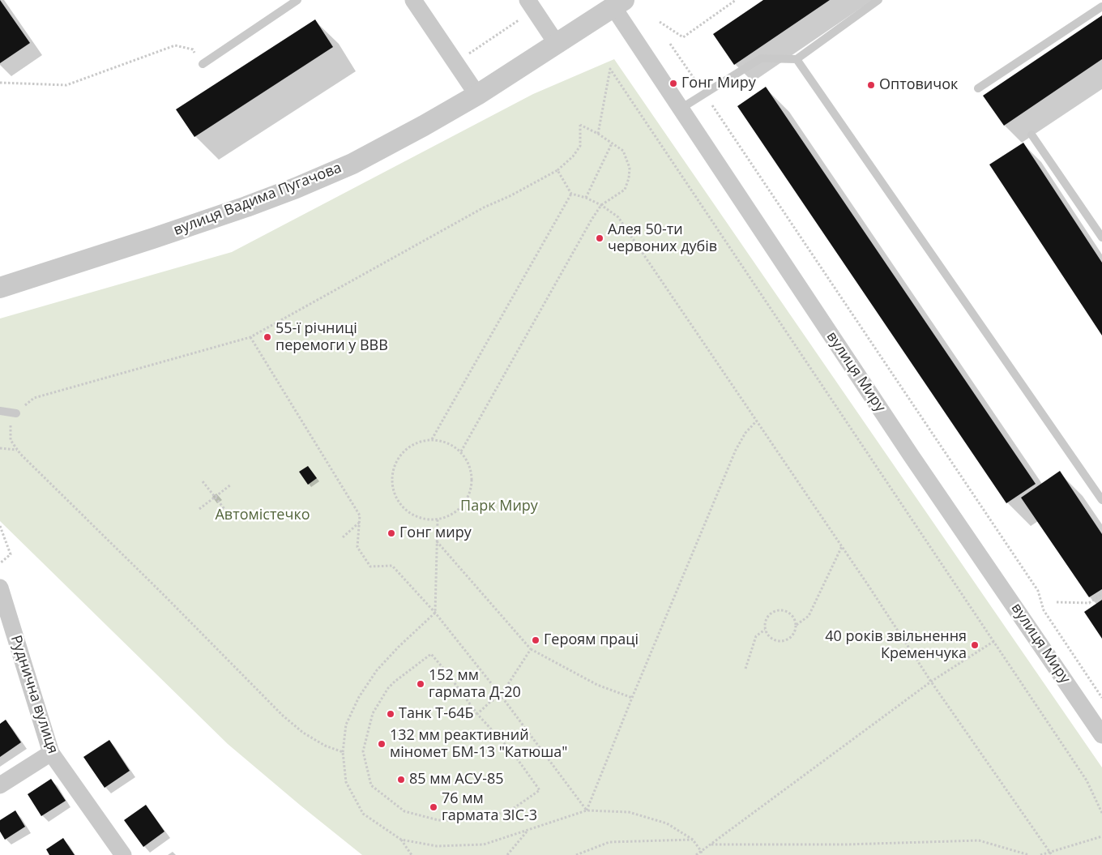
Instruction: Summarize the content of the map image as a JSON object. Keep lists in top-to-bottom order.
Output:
{
  "streets": {
    "street": ["вулиця Вадима Пугачова", "вулиця Миру", "Руднична вулиця"]
  },
  "crossings": [
    ["вулиця Вадима Пугачова", "вулиця Миру"]
  ],
  "parks": ["Парк Миру", "Автомістечко"],
  "places": [
    "Гонг Миру",
    "Оптовичок",
    "Алея 50-ти червоних дубів",
    "55-ї річниці перемоги у ВВВ",
    "Гонг миру",
    "Героям працi",
    "40 рокiв звiльнення Кременчука",
    "152 мм гармата Д-20",
    "Танк Т-64Б",
    "132 мм реактивний міномет БМ-13 \"Катюша\"",
    "85 мм АСУ-85",
    "76 мм гармата ЗІС-3"
  ]
}
